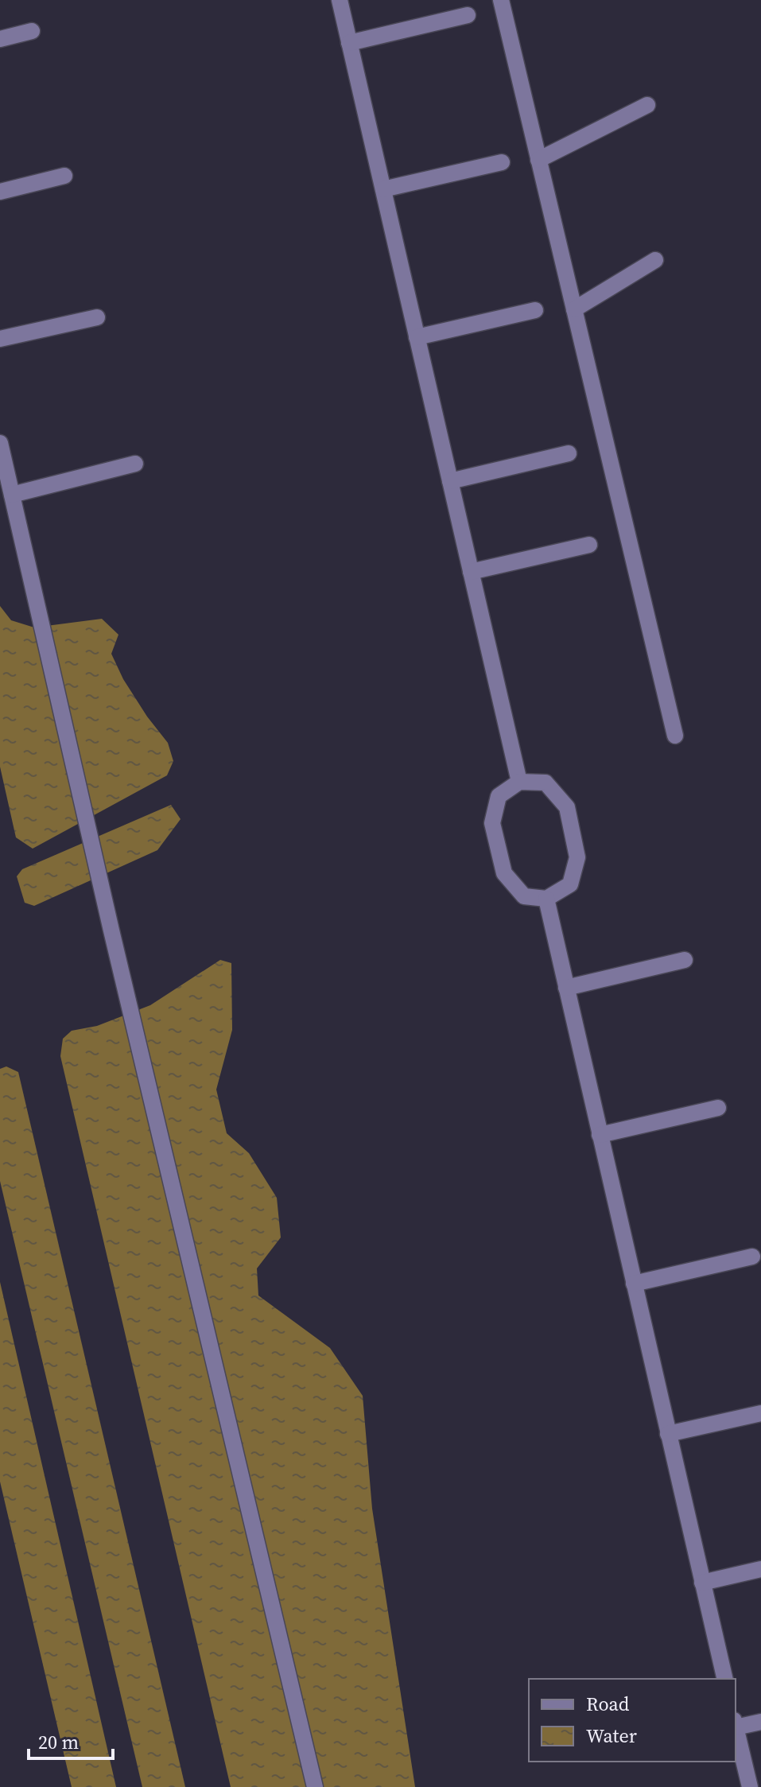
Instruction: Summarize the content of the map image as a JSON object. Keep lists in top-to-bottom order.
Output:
{
  "legend": ["Road", "Water"],
  "scale_bar": "20 m"
}
